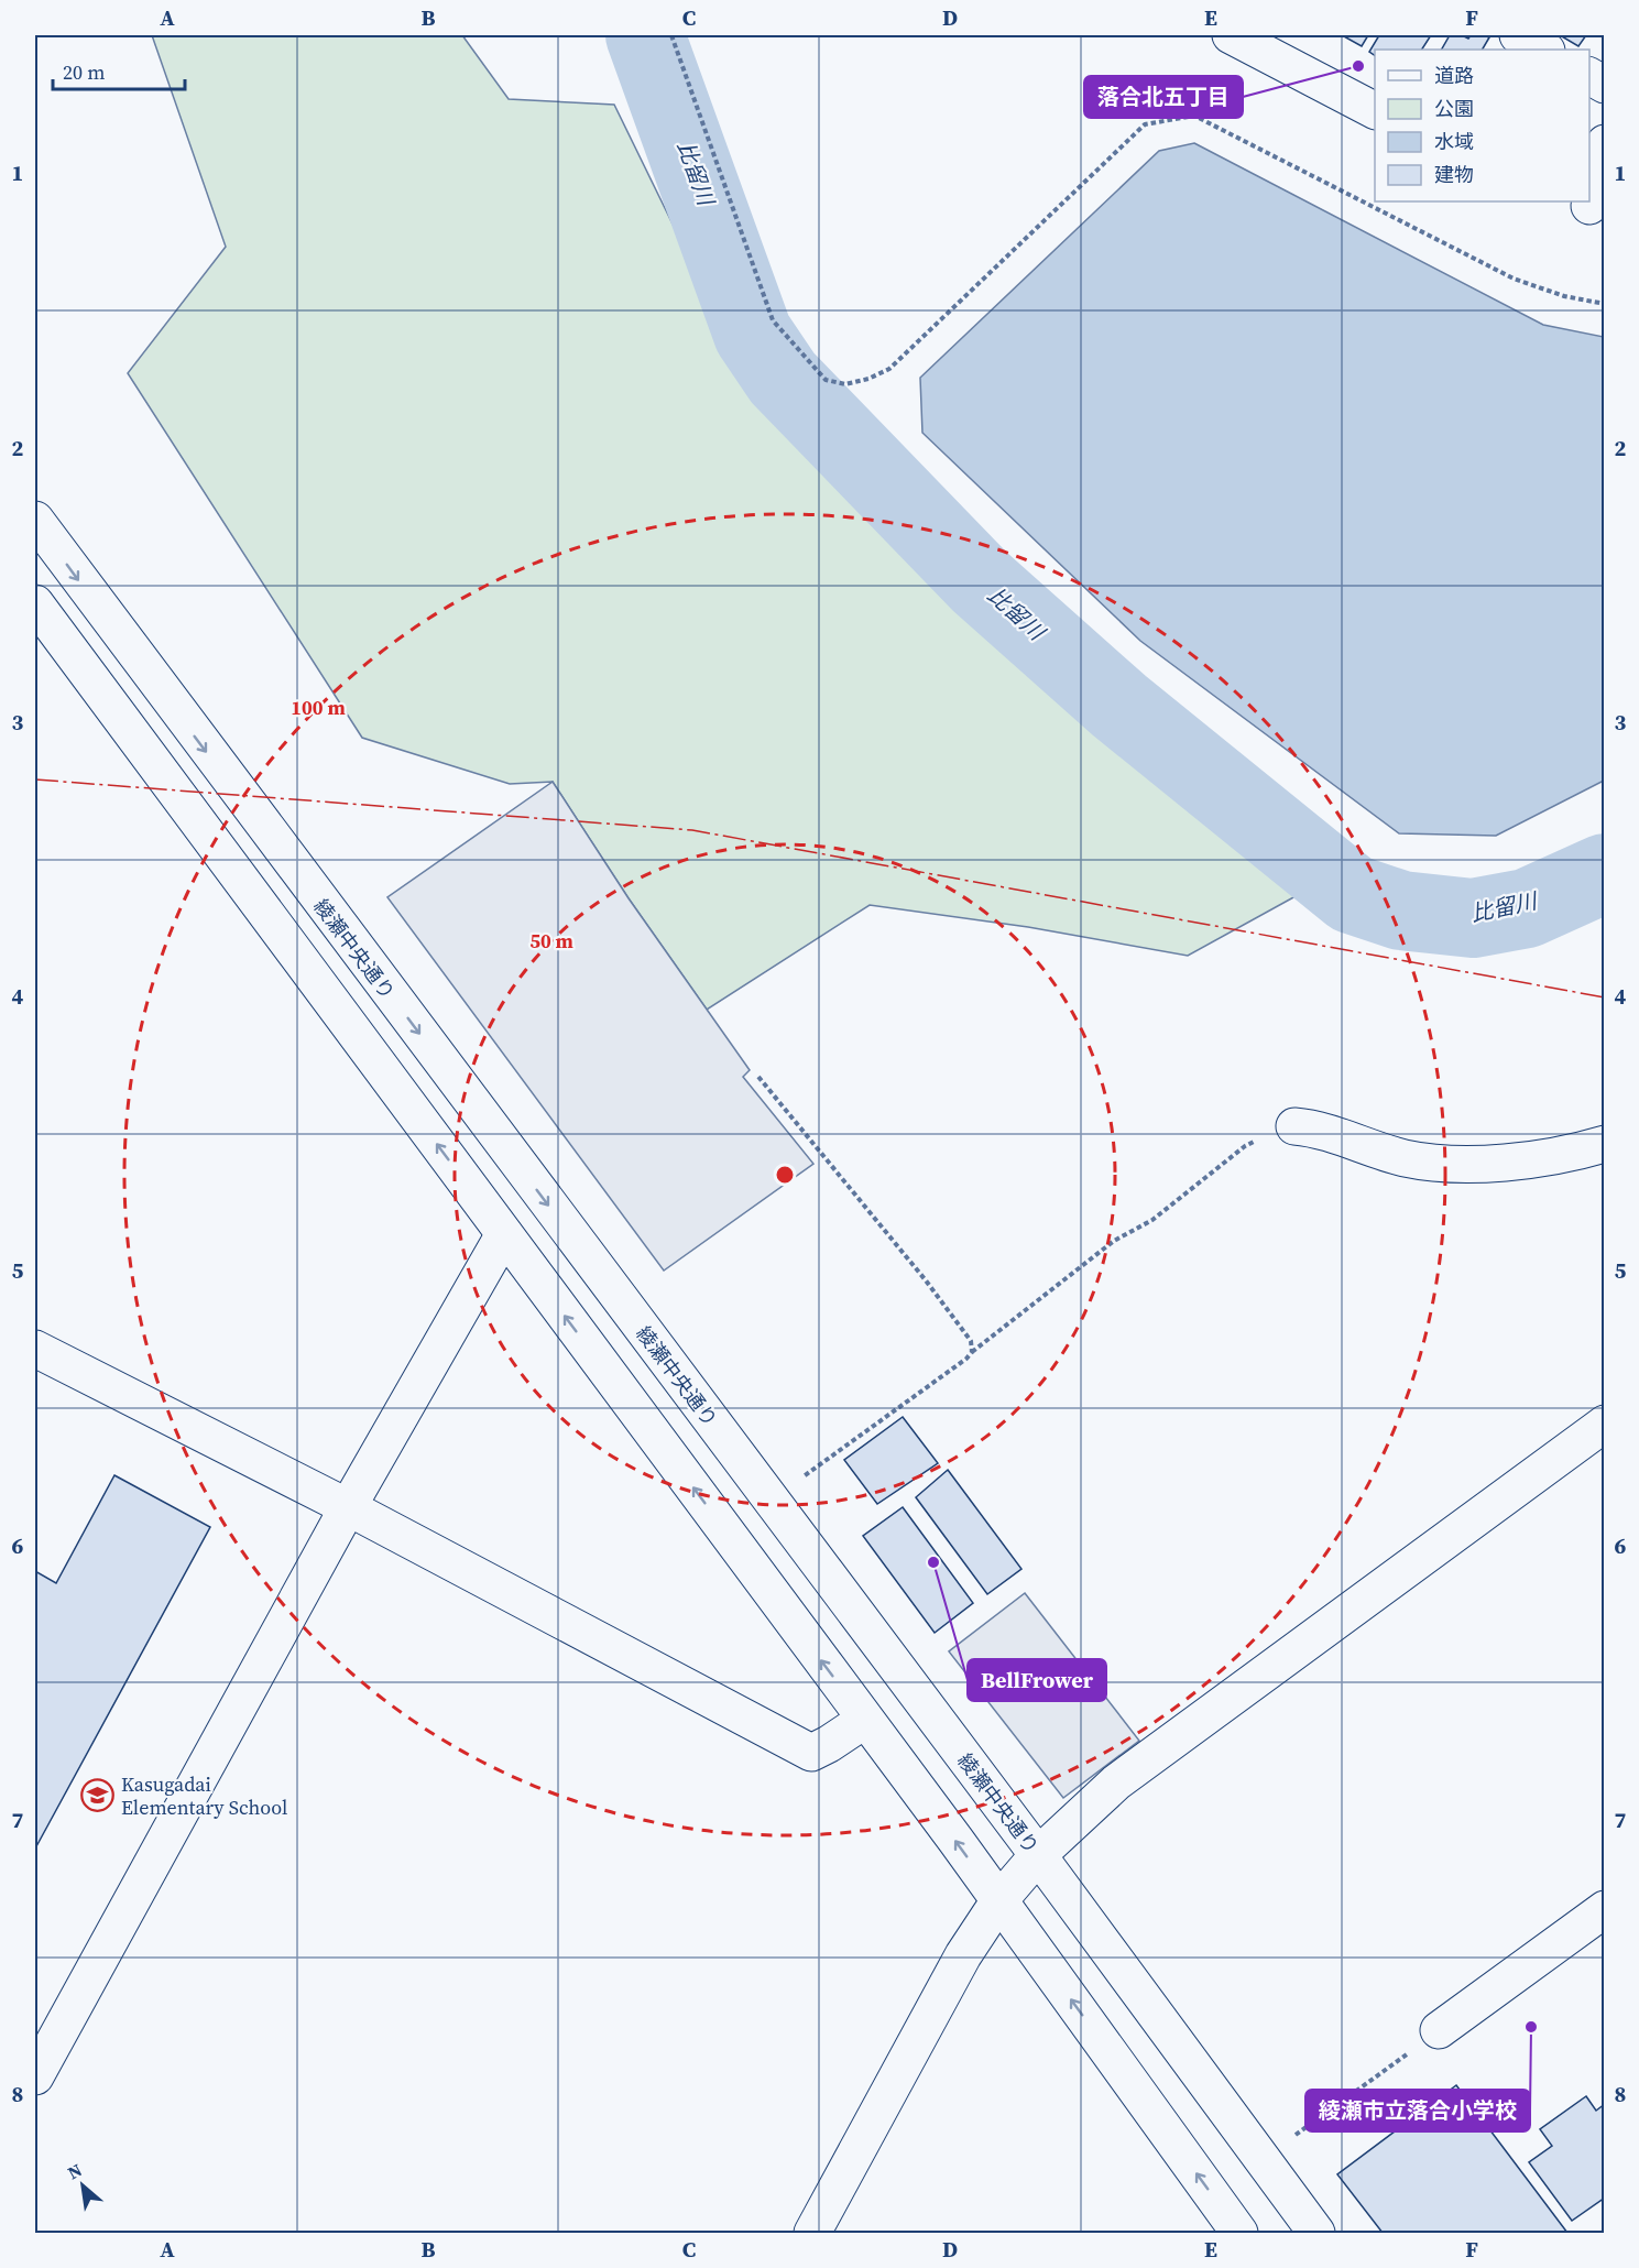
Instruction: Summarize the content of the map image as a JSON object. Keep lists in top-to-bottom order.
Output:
{
  "streets": {
    "main road": ["綾瀬中央通り"]
  },
  "water": ["比留川"],
  "places": {
    "other": ["落合北五丁目", "BellFrower", "綾瀬市立落合小学校"],
    "school or university": ["Kasugadai Elementary School"]
  },
  "legend": [
    "道路",
    "公園",
    "水域",
    "建物"
  ],
  "scale_bar": "20 m",
  "north": "top left",
  "grid": {
    "columns": [
      "A",
      "B",
      "C",
      "D",
      "E",
      "F"
    ],
    "rows": [
      "1",
      "2",
      "3",
      "4",
      "5",
      "6",
      "7",
      "8"
    ]
  },
  "rings": ["100 m", "50 m"]
}
